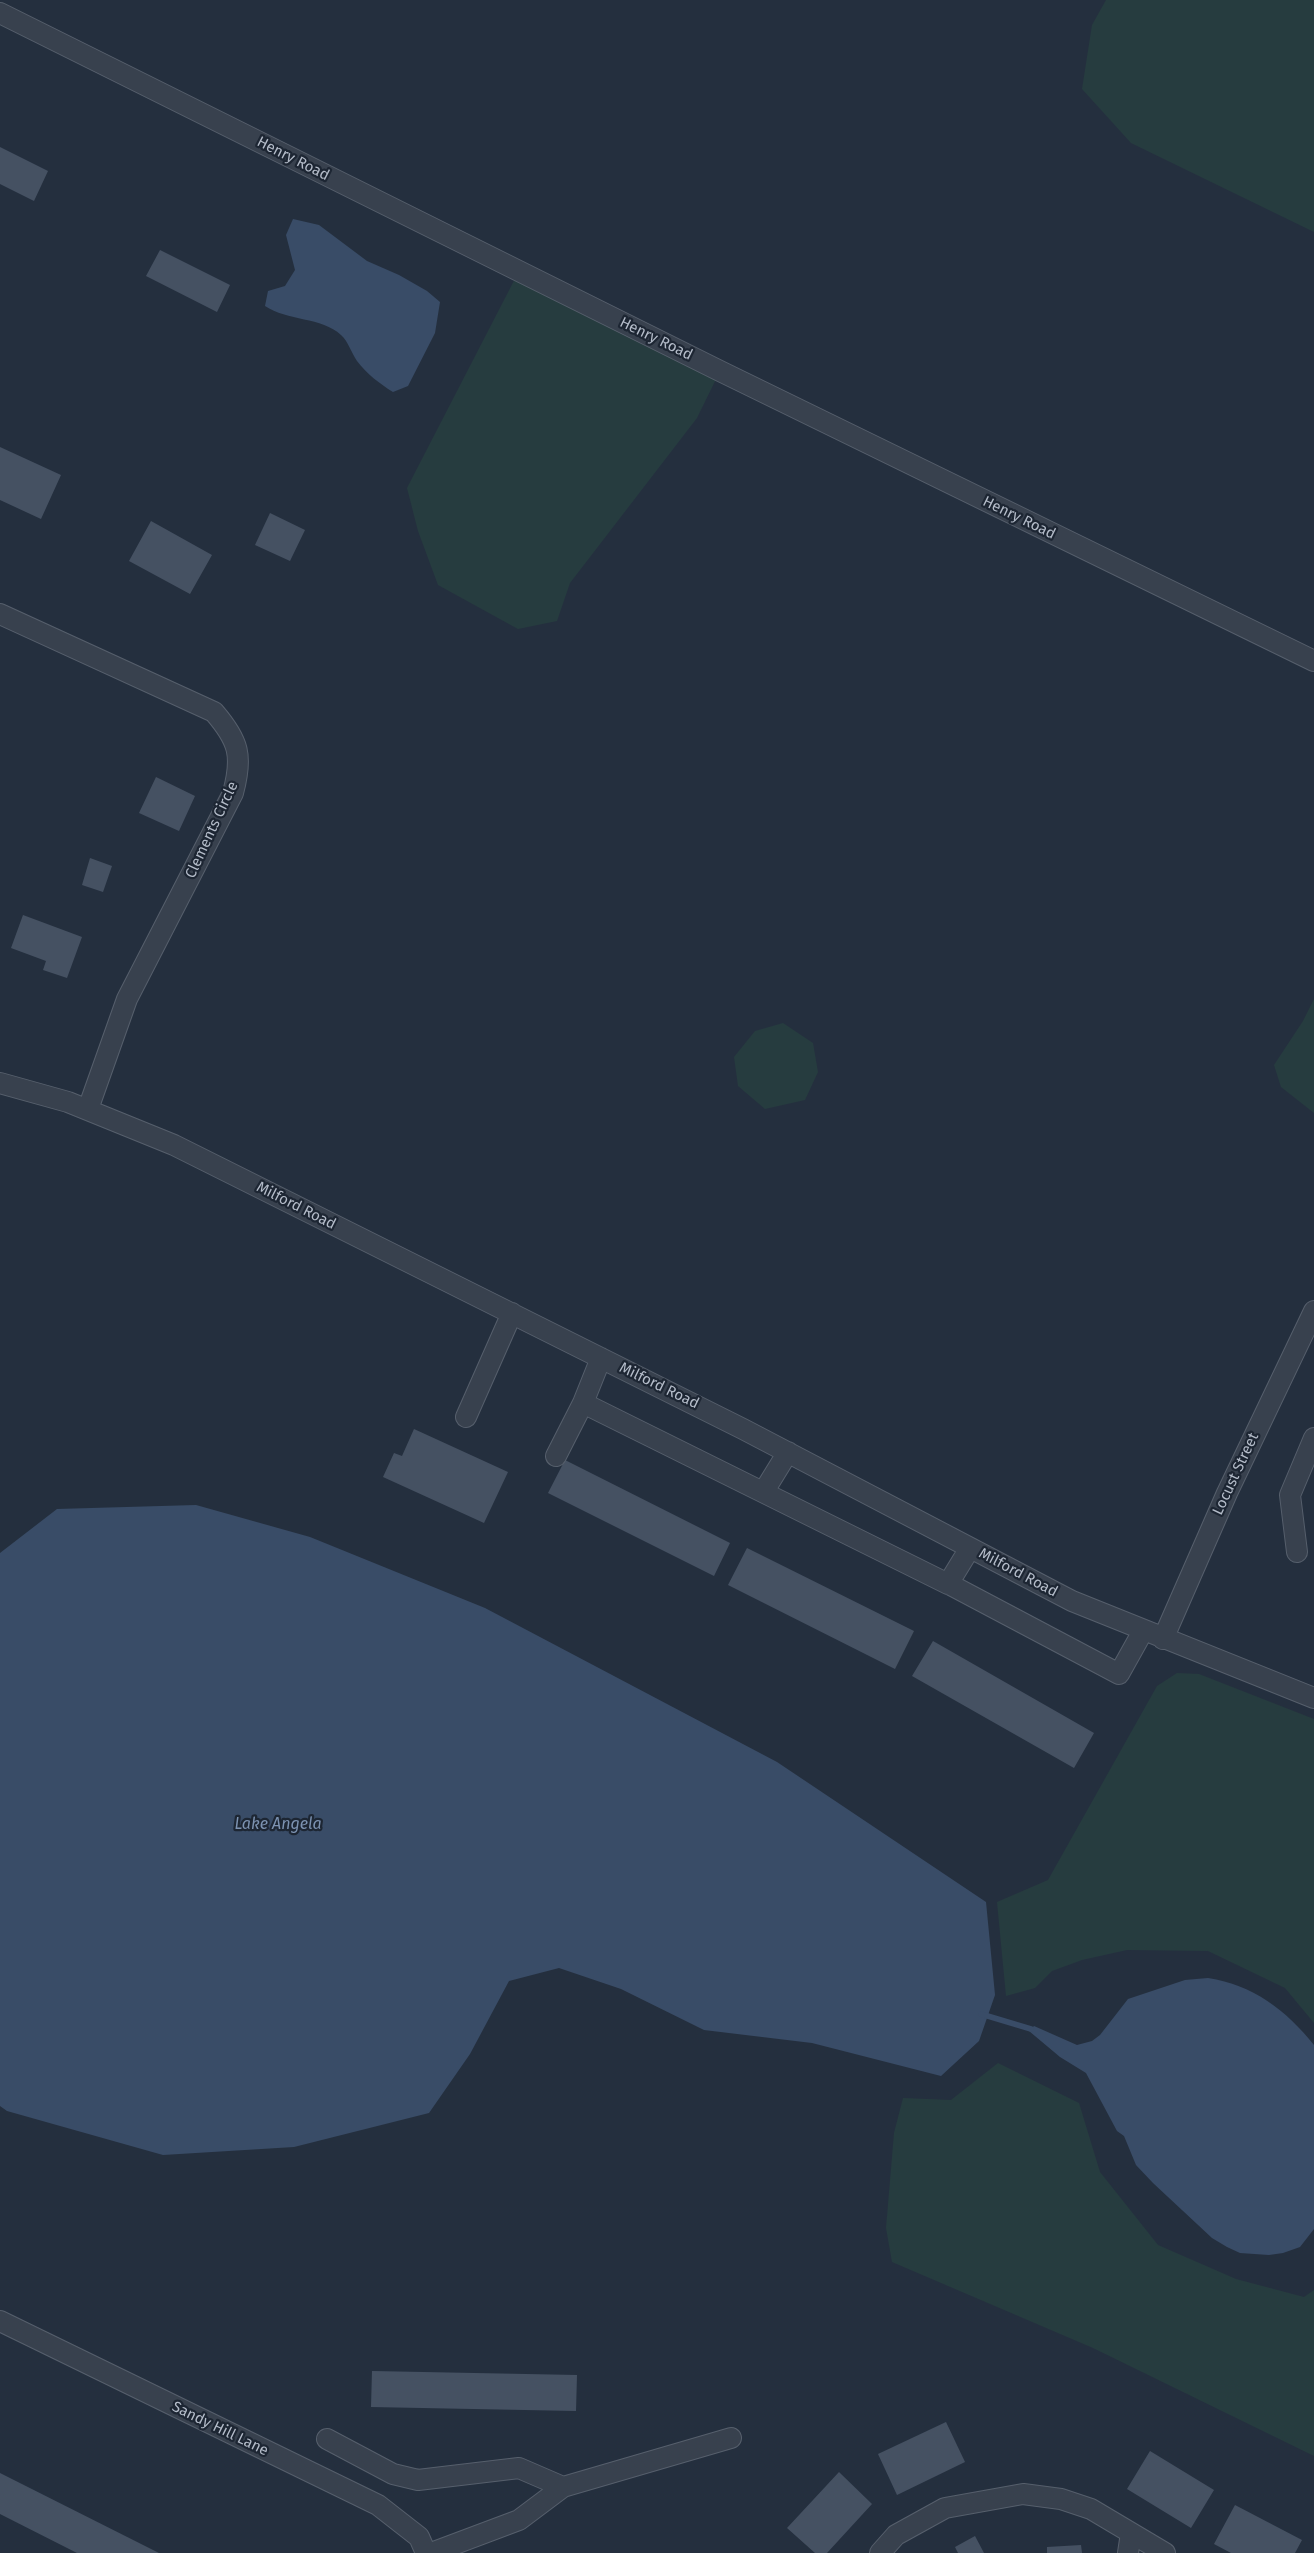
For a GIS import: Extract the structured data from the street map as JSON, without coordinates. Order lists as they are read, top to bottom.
{
  "streets": {
    "street": [
      "Henry Road",
      "Clements Circle",
      "Milford Road",
      "Locust Street",
      "Sandy Hill Lane"
    ]
  },
  "crossings": [
    ["Clements Circle", "Milford Road"],
    ["Milford Road", "Locust Street"]
  ],
  "water": ["Lake Angela"]
}
